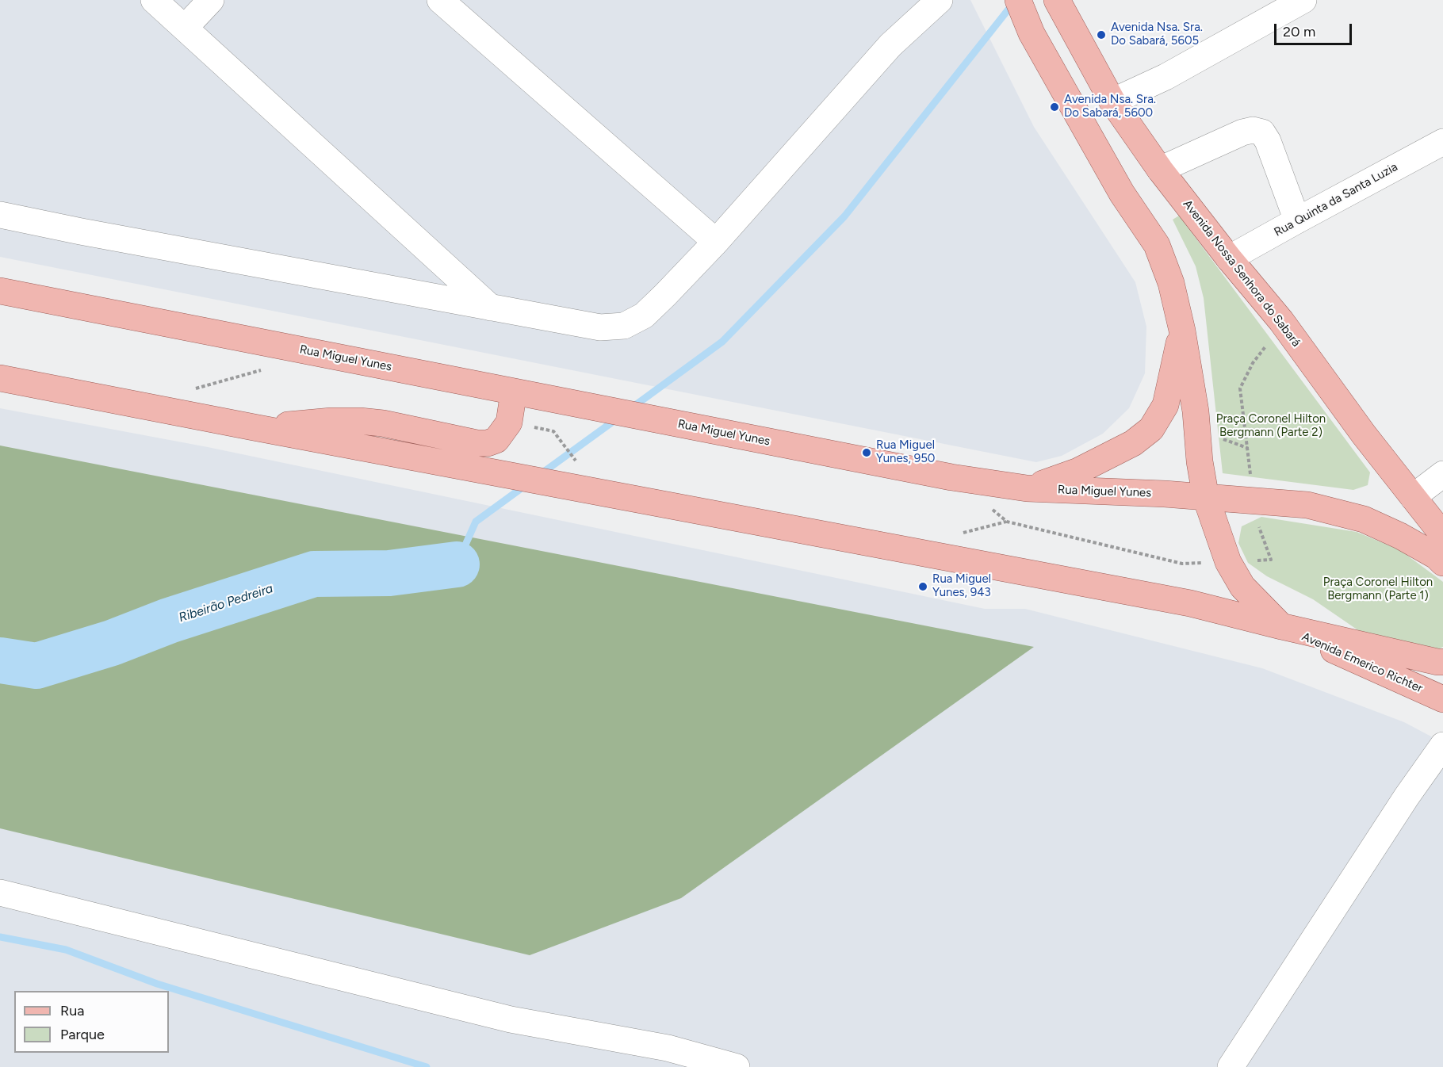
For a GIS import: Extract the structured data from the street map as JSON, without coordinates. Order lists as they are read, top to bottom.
{
  "streets": {
    "main road": ["Avenida Nossa Senhora do Sabará", "Rua Miguel Yunes", "Avenida Emerico Richter"],
    "street": ["Rua Quinta da Santa Luzia"]
  },
  "crossings": [
    ["Rua Quinta da Santa Luzia", "Avenida Nossa Senhora do Sabará"]
  ],
  "water": ["Ribeirão Pedreira"],
  "parks": ["Praça Coronel Hilton Bergmann (Parte 2)", "Praça Coronel Hilton Bergmann (Parte 1)"],
  "places": [
    "Avenida Nsa. Sra. Do Sabará, 5605",
    "Avenida Nsa. Sra. Do Sabará, 5600",
    "Rua Miguel Yunes, 950",
    "Rua Miguel Yunes, 943"
  ],
  "legend": ["Rua", "Parque"],
  "scale_bar": "20 m"
}
